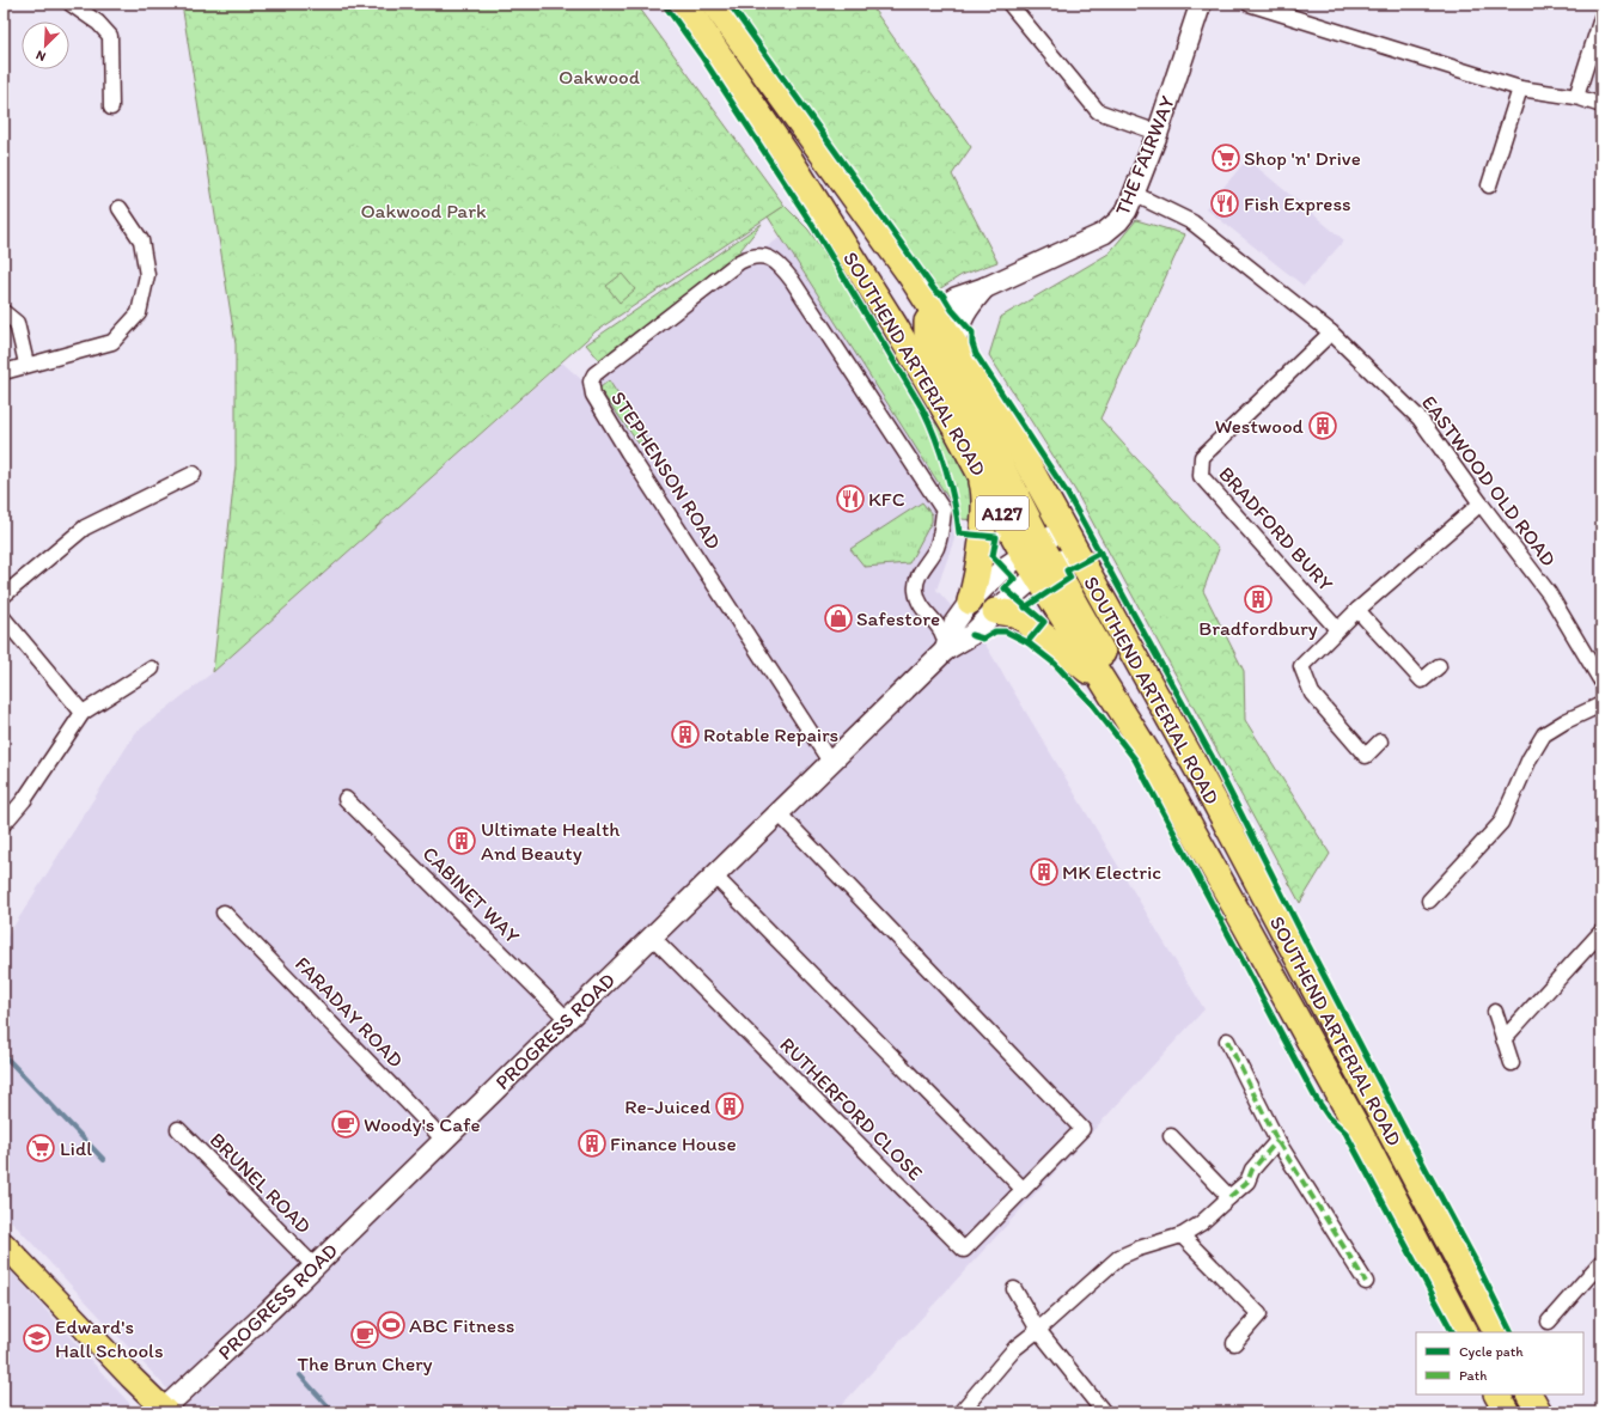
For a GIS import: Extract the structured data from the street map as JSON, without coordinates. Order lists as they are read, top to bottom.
{
  "streets": {
    "highway": ["SOUTHEND ARTERIAL ROAD", "A127"],
    "street": [
      "THE FAIRWAY",
      "STEPHENSON ROAD",
      "EASTWOOD OLD ROAD",
      "BRADFORD BURY",
      "CABINET WAY",
      "FARADAY ROAD",
      "PROGRESS ROAD",
      "RUTHERFORD CLOSE",
      "BRUNEL ROAD"
    ]
  },
  "crossings": [
    ["THE FAIRWAY", "SOUTHEND ARTERIAL ROAD"],
    ["THE FAIRWAY", "EASTWOOD OLD ROAD"],
    ["SOUTHEND ARTERIAL ROAD", "PROGRESS ROAD"],
    ["STEPHENSON ROAD", "PROGRESS ROAD"],
    ["EASTWOOD OLD ROAD", "BRADFORD BURY"],
    ["CABINET WAY", "PROGRESS ROAD"],
    ["FARADAY ROAD", "PROGRESS ROAD"],
    ["PROGRESS ROAD", "RUTHERFORD CLOSE"],
    ["PROGRESS ROAD", "BRUNEL ROAD"]
  ],
  "parks": ["Oakwood", "Oakwood Park"],
  "places": {
    "supermarket": ["Shop 'n' Drive", "Lidl"],
    "restaurant": ["Fish Express", "KFC"],
    "building": [
      "Westwood",
      "Bradfordbury",
      "Rotable Repairs",
      "Ultimate Health And Beauty",
      "MK Electric",
      "Re-Juiced",
      "Finance House"
    ],
    "shop": ["Safestore"],
    "cafe": ["Woody's Cafe", "The Brun Chery"],
    "sports": ["ABC Fitness"],
    "school or university": ["Edward's Hall Schools"]
  },
  "legend": ["Cycle path", "Path"],
  "north": "bottom left"
}
